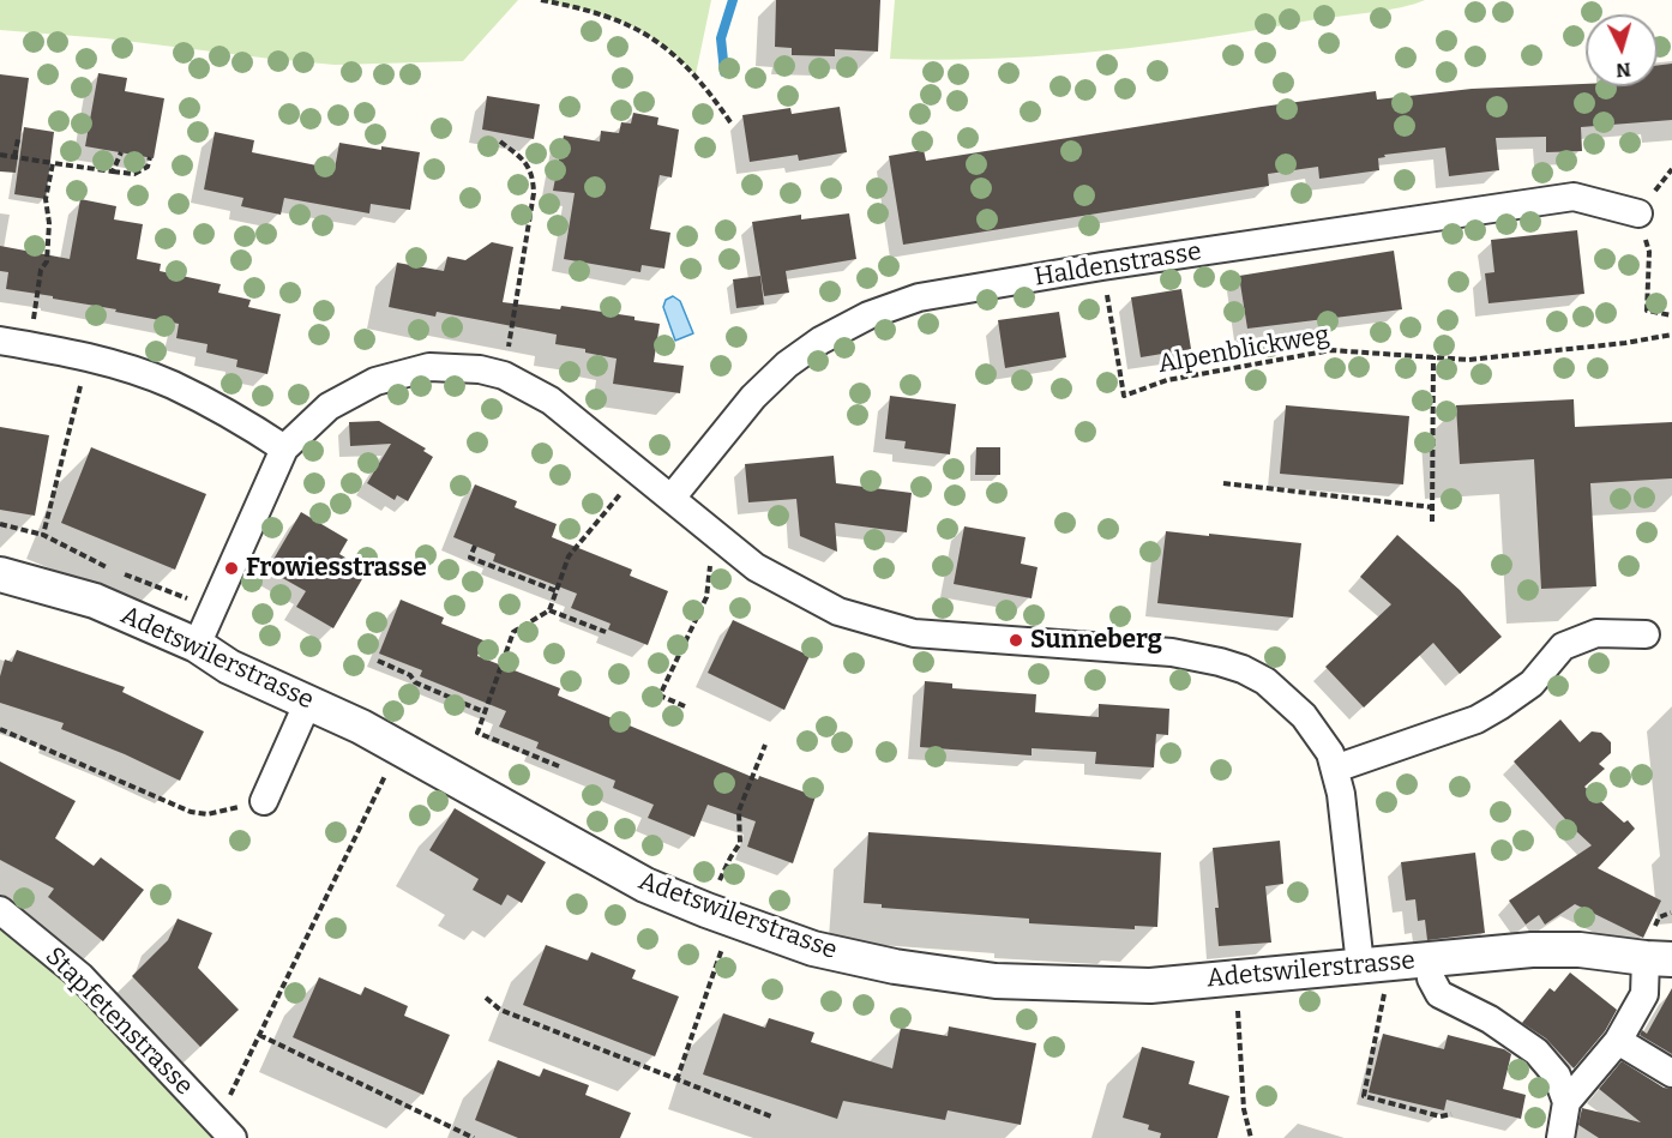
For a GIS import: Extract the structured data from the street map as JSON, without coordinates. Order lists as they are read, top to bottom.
{
  "streets": {
    "street": ["Haldenstrasse", "Adetswilerstrasse", "Stapfetenstrasse"],
    "path": ["Alpenblickweg"]
  },
  "crossings": [
    ["Haldenstrasse", "Alpenblickweg"]
  ],
  "places": ["Frowiesstrasse", "Sunneberg"],
  "north": "bottom"
}
